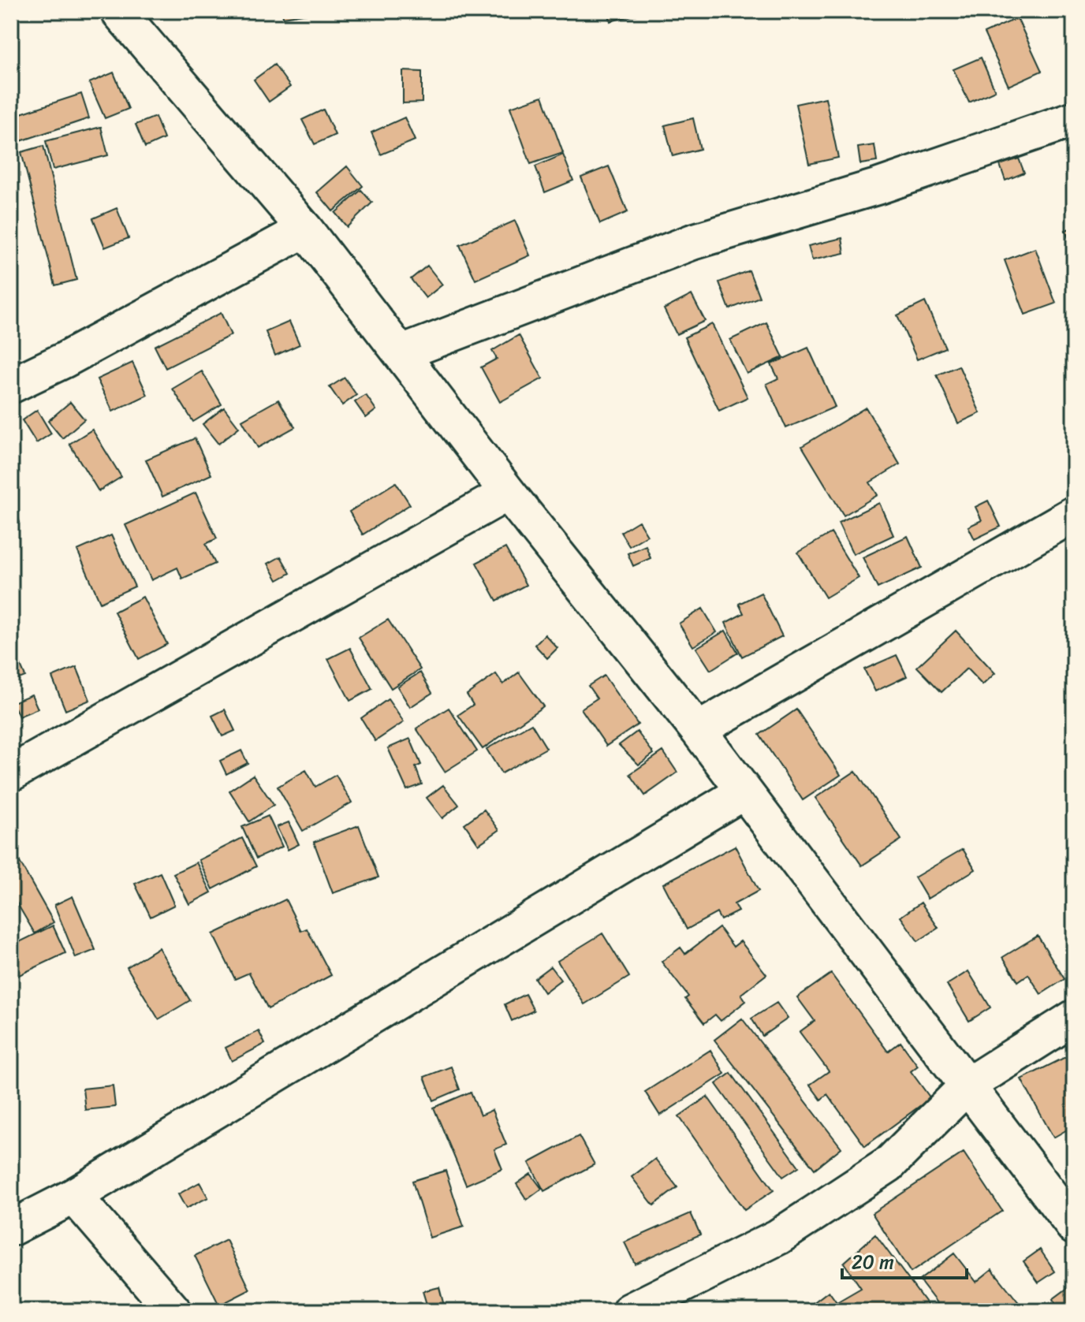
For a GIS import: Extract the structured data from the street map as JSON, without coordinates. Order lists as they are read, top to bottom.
{
  "scale_bar": "20 m"
}
